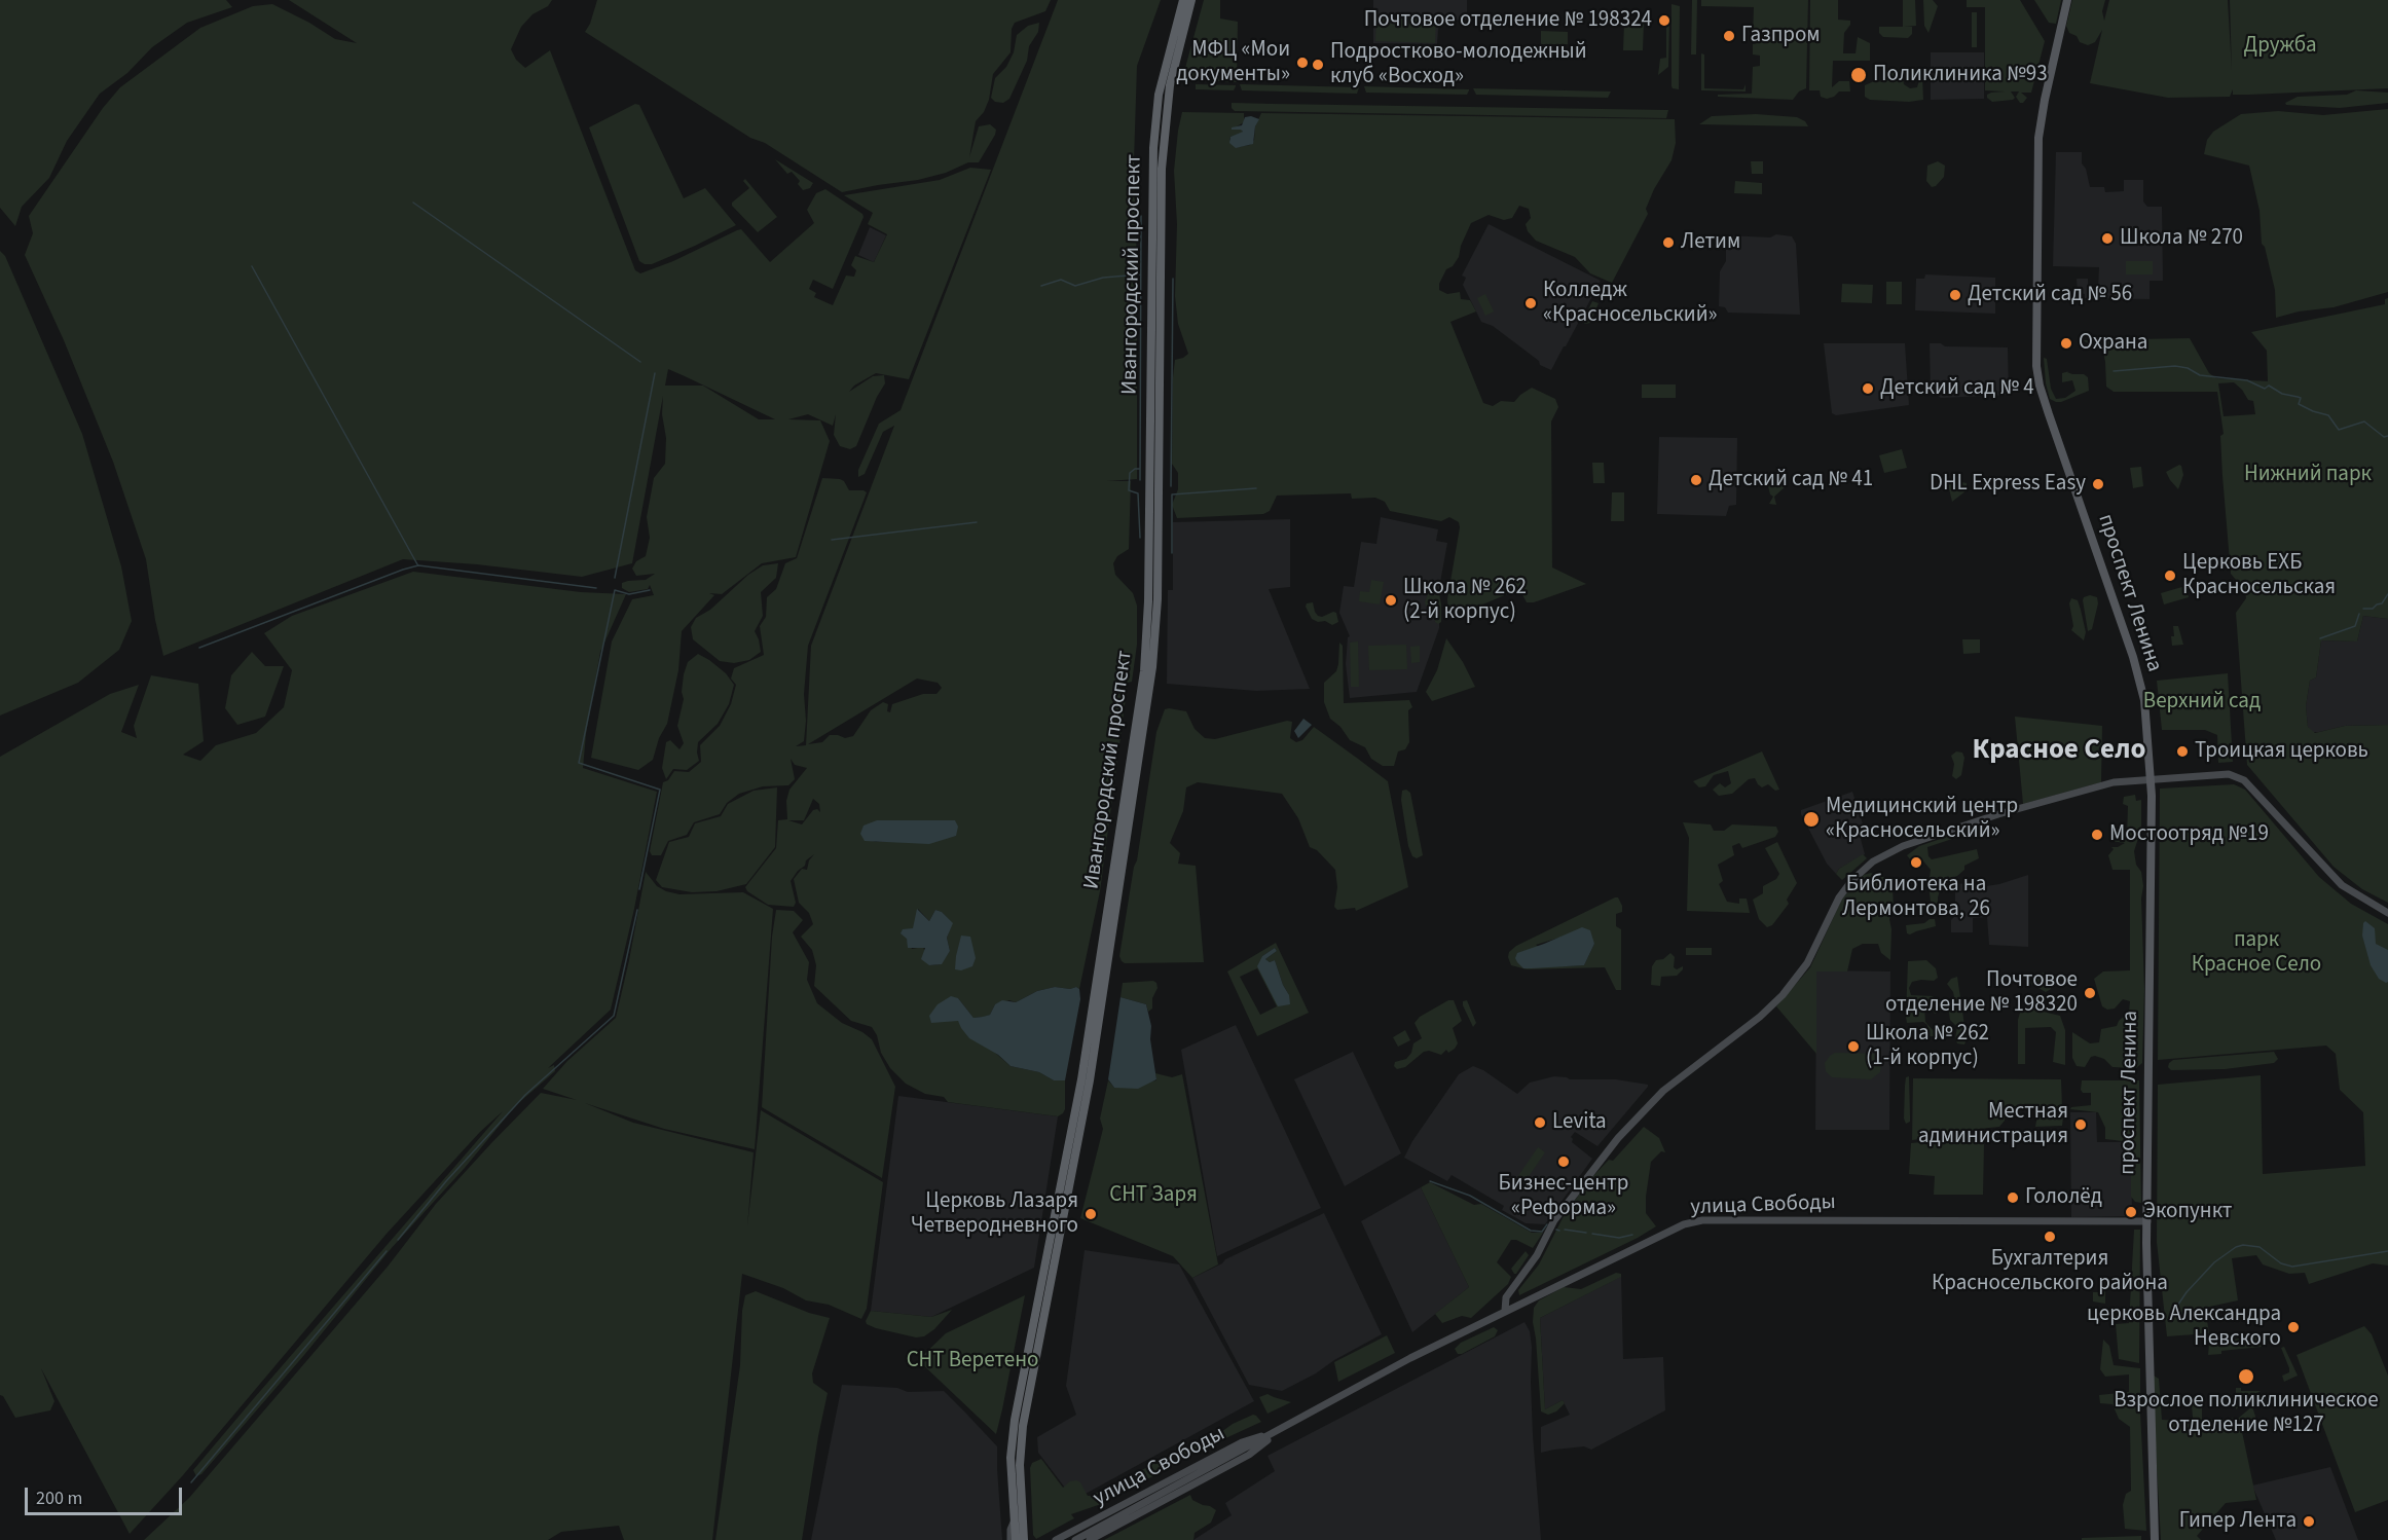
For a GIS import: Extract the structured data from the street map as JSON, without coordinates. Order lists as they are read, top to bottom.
{
  "streets": {
    "highway": ["Ивангородский проспект"],
    "main road": ["проспект Ленина", "улица Свободы"]
  },
  "crossings": [
    ["проспект Ленина", "улица Свободы"]
  ],
  "districts": ["Красное Село"],
  "parks": [
    "Дружба",
    "Нижний парк",
    "Верхний сад",
    "парк Красное Село",
    "СНТ Заря",
    "СНТ Веретено"
  ],
  "places": [
    "Почтовое отделение № 198324",
    "Газпром",
    "МФЦ «Мои документы»",
    "Подростково-молодежный клуб «Восход»",
    "Поликлиника №93",
    "Школа № 270",
    "Летим",
    "Детский сад № 56",
    "Колледж «Красносельский»",
    "Охрана",
    "Детский сад № 4",
    "Детский сад № 41",
    "DHL Express Easy",
    "Церковь ЕХБ Красносельская",
    "Школа № 262 (2-й корпус)",
    "Троицкая церковь",
    "Медицинский центр «Красносельский»",
    "Мостоотряд №19",
    "Библиотека на Лермонтова, 26",
    "Почтовое отделение № 198320",
    "Школа № 262 (1-й корпус)",
    "Levita",
    "Местная администрация",
    "Бизнес-центр «Реформа»",
    "Гололёд",
    "Экопункт",
    "Церковь Лазаря Четверодневного",
    "Бухгалтерия Красносельского района",
    "церковь Александра Невского",
    "Взрослое поликлиническое отделение №127",
    "Гипер Лента"
  ],
  "scale_bar": "200 m"
}
